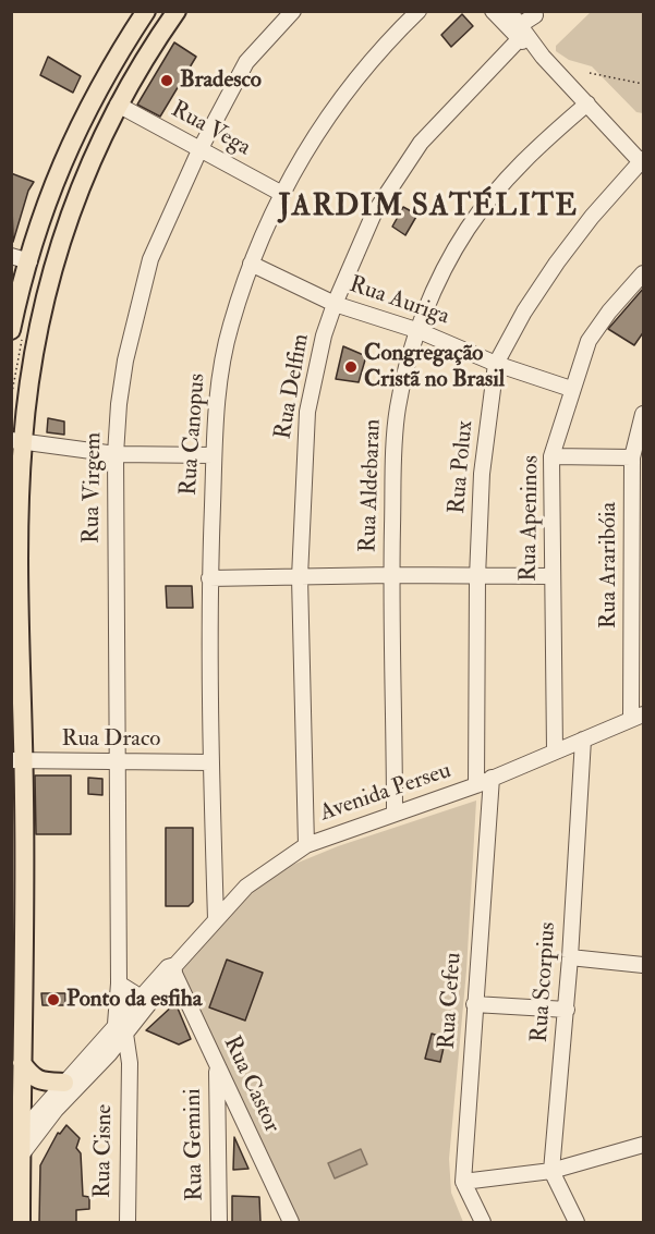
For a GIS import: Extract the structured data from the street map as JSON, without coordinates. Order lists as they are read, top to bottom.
{
  "streets": {
    "street": [
      "Rua Vega",
      "Rua Auriga",
      "Rua Delfim",
      "Rua Canopus",
      "Rua Polux",
      "Rua Aldebaran",
      "Rua Virgem",
      "Rua Apeninos",
      "Rua Araribóia",
      "Rua Draco",
      "Avenida Perseu",
      "Rua Scorpius",
      "Rua Cefeu",
      "Rua Castor",
      "Rua Gemini",
      "Rua Cisne"
    ]
  },
  "crossings": [
    ["Rua Vega", "Rua Canopus"],
    ["Rua Vega", "Rua Virgem"],
    ["Rua Auriga", "Rua Delfim"],
    ["Rua Auriga", "Rua Canopus"],
    ["Rua Auriga", "Rua Polux"],
    ["Rua Auriga", "Rua Aldebaran"],
    ["Rua Auriga", "Rua Apeninos"],
    ["Rua Delfim", "Avenida Perseu"],
    ["Rua Canopus", "Rua Draco"],
    ["Rua Canopus", "Avenida Perseu"],
    ["Rua Polux", "Avenida Perseu"],
    ["Rua Aldebaran", "Avenida Perseu"],
    ["Rua Virgem", "Rua Draco"],
    ["Rua Virgem", "Rua Cisne"],
    ["Rua Apeninos", "Avenida Perseu"],
    ["Rua Araribóia", "Avenida Perseu"],
    ["Avenida Perseu", "Rua Scorpius"],
    ["Avenida Perseu", "Rua Cefeu"],
    ["Avenida Perseu", "Rua Castor"],
    ["Avenida Perseu", "Rua Cisne"],
    ["Rua Castor", "Rua Gemini"]
  ],
  "districts": ["JARDIM SATÉLITE"],
  "places": ["Bradesco", "Congregação Cristã no Brasil", "Ponto da esfiha"]
}
